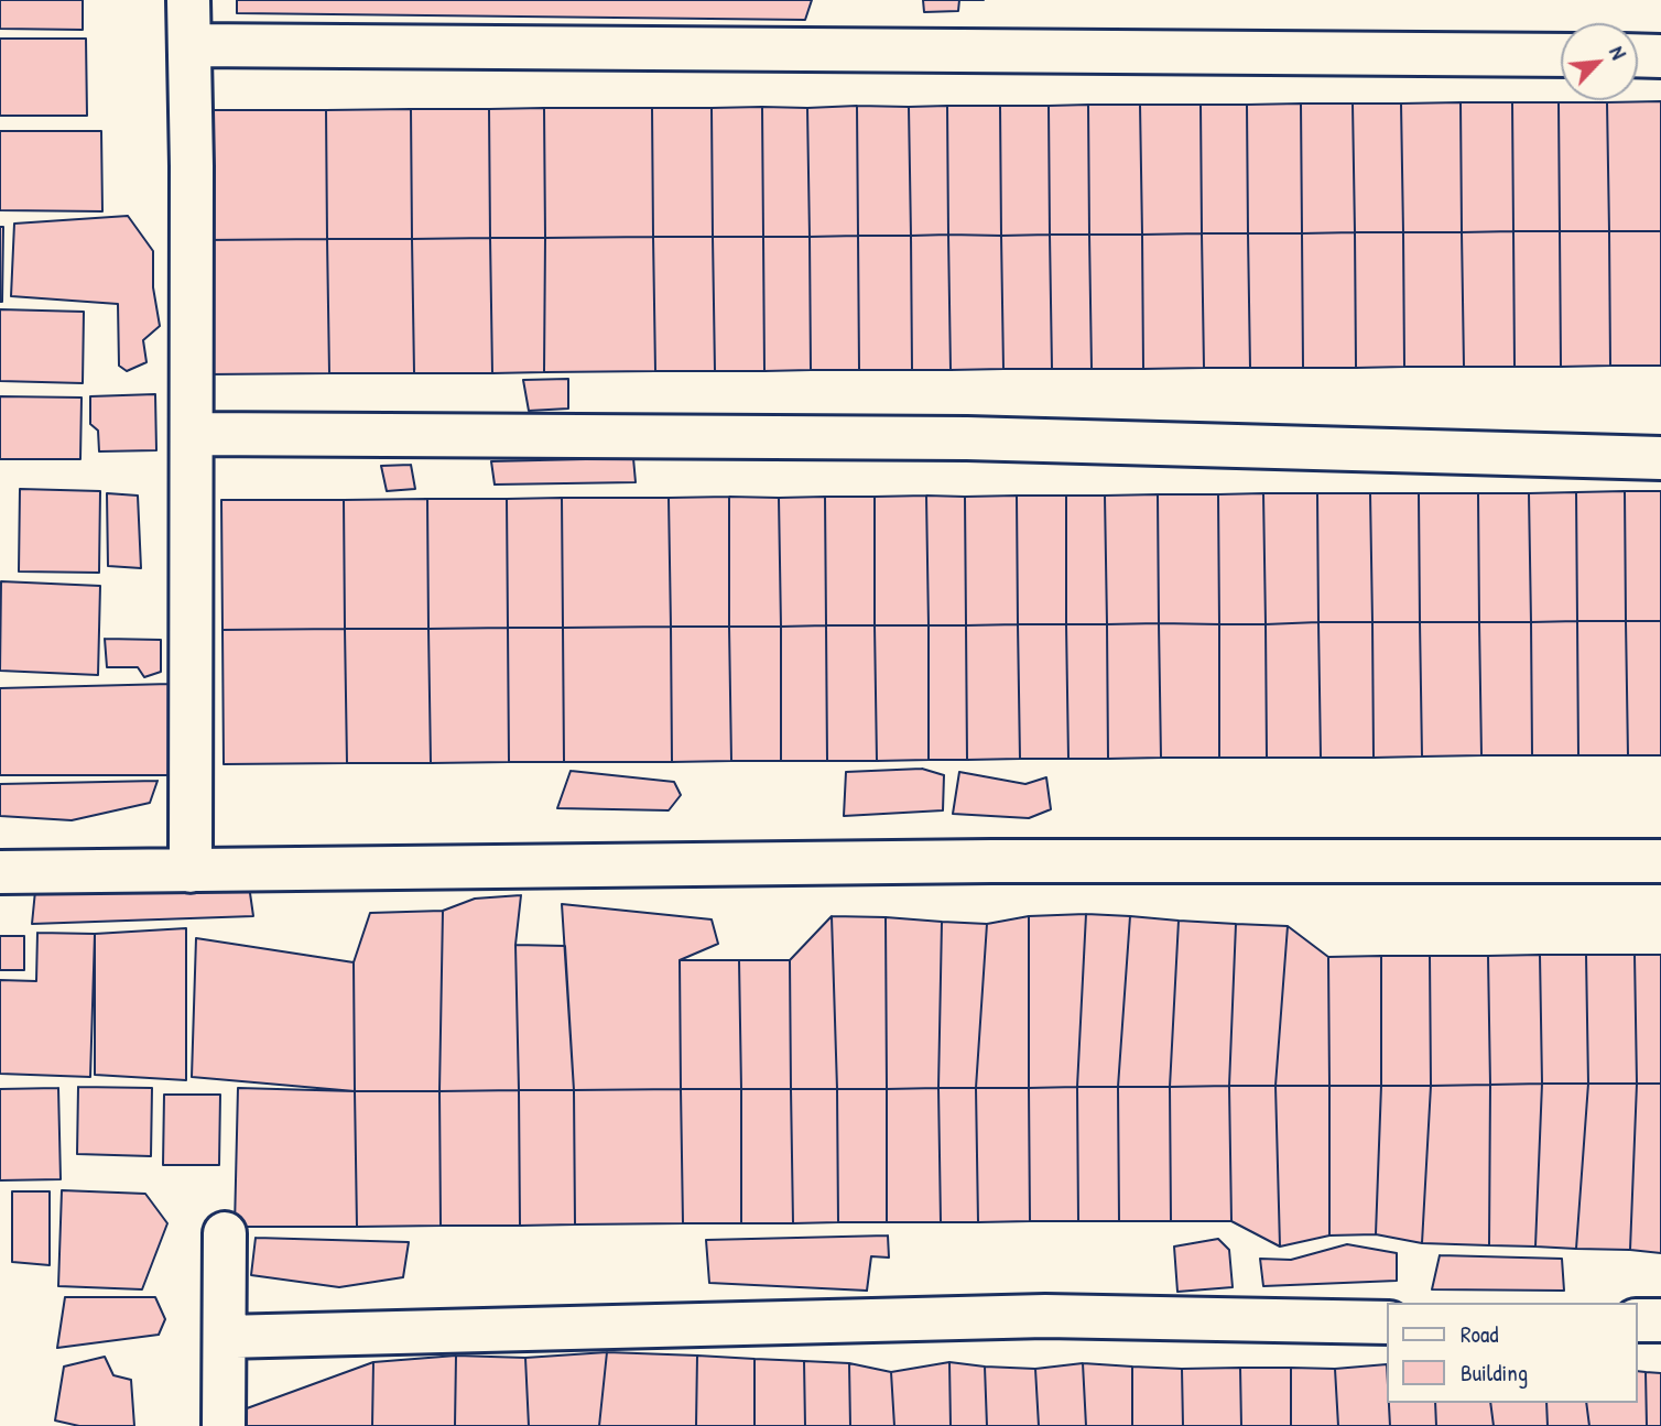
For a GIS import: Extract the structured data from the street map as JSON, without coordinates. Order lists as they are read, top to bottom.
{
  "legend": ["Road", "Building"],
  "north": "top right"
}
